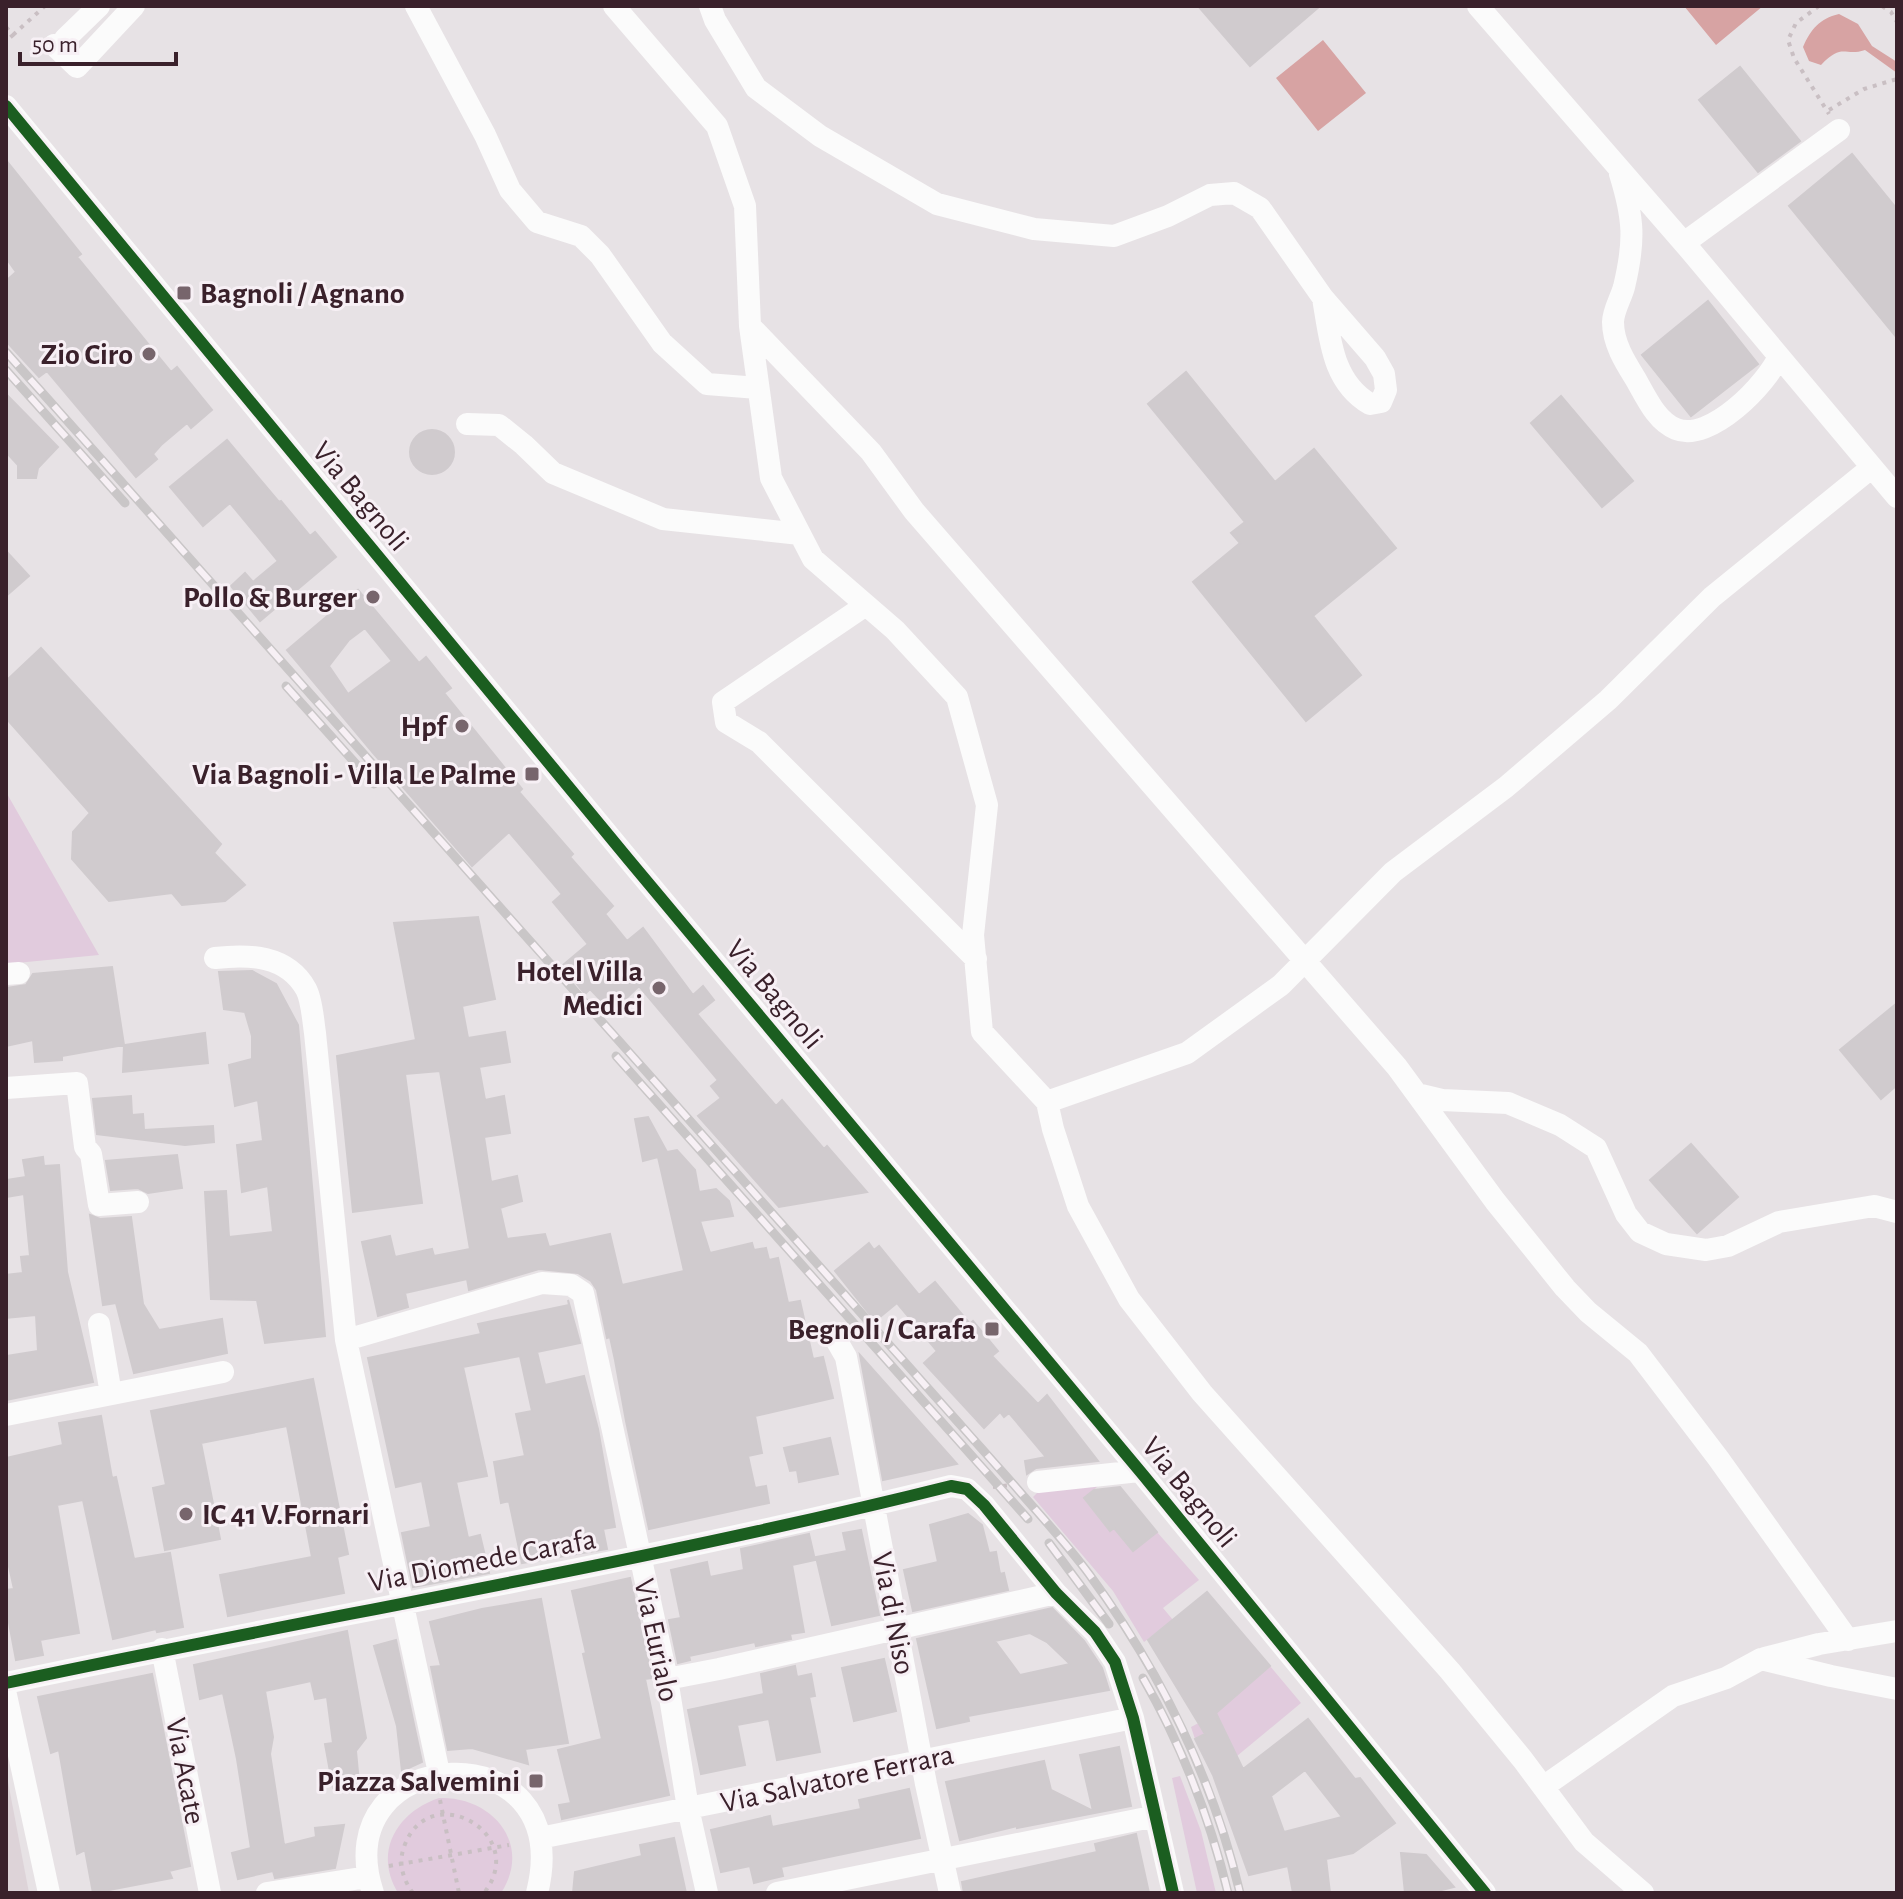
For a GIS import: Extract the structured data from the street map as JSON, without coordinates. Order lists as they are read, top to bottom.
{
  "streets": {
    "street": [
      "Via Bagnoli",
      "Via Diomede Carafa",
      "Via di Niso",
      "Via Eurialo",
      "Via Acate",
      "Via Salvatore Ferrara"
    ]
  },
  "crossings": [
    ["Via Diomede Carafa", "Via di Niso"],
    ["Via Diomede Carafa", "Via Eurialo"],
    ["Via Diomede Carafa", "Via Acate"],
    ["Via di Niso", "Via Salvatore Ferrara"],
    ["Via Eurialo", "Via Salvatore Ferrara"]
  ],
  "places": {
    "transit": [
      "Bagnoli / Agnano",
      "Via Bagnoli - Villa Le Palme",
      "Begnoli / Carafa",
      "Piazza Salvemini"
    ],
    "other": [
      "Zio Ciro",
      "Pollo & Burger",
      "Hpf",
      "Hotel Villa Medici",
      "IC 41 V.Fornari"
    ]
  },
  "scale_bar": "50 m"
}
